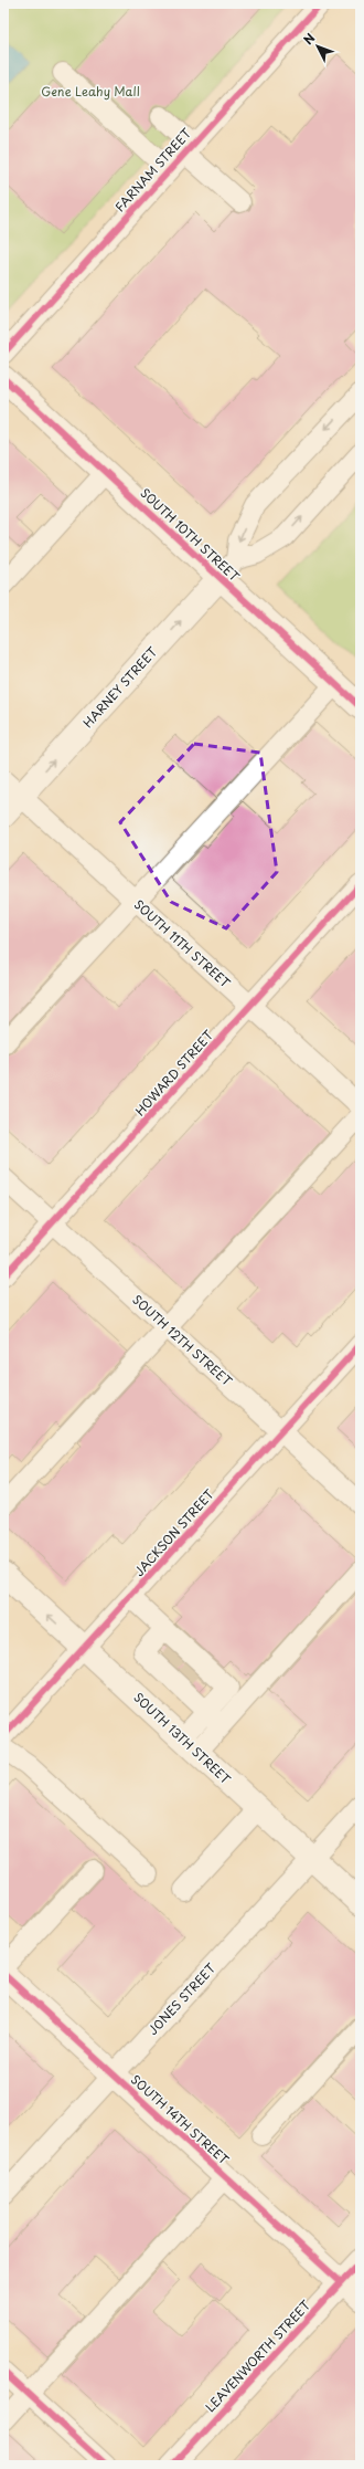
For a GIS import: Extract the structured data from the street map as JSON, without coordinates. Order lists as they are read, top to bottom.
{
  "streets": {
    "main road": [
      "SOUTH 10TH STREET",
      "HARNEY STREET",
      "SOUTH 13TH STREET",
      "SOUTH 14TH STREET",
      "LEAVENWORTH STREET"
    ],
    "street": [
      "FARNAM STREET",
      "SOUTH 11TH STREET",
      "HOWARD STREET",
      "SOUTH 12TH STREET",
      "JACKSON STREET",
      "JONES STREET"
    ]
  },
  "crossings": [
    ["SOUTH 10TH STREET", "HARNEY STREET"],
    ["HARNEY STREET", "SOUTH 11TH STREET"],
    ["SOUTH 11TH STREET", "HOWARD STREET"],
    ["HOWARD STREET", "SOUTH 12TH STREET"],
    ["SOUTH 12TH STREET", "JACKSON STREET"],
    ["JACKSON STREET", "SOUTH 13TH STREET"],
    ["SOUTH 13TH STREET", "JONES STREET"],
    ["JONES STREET", "SOUTH 14TH STREET"],
    ["SOUTH 14TH STREET", "LEAVENWORTH STREET"]
  ],
  "parks": ["Gene Leahy Mall"],
  "north": "top left"
}
